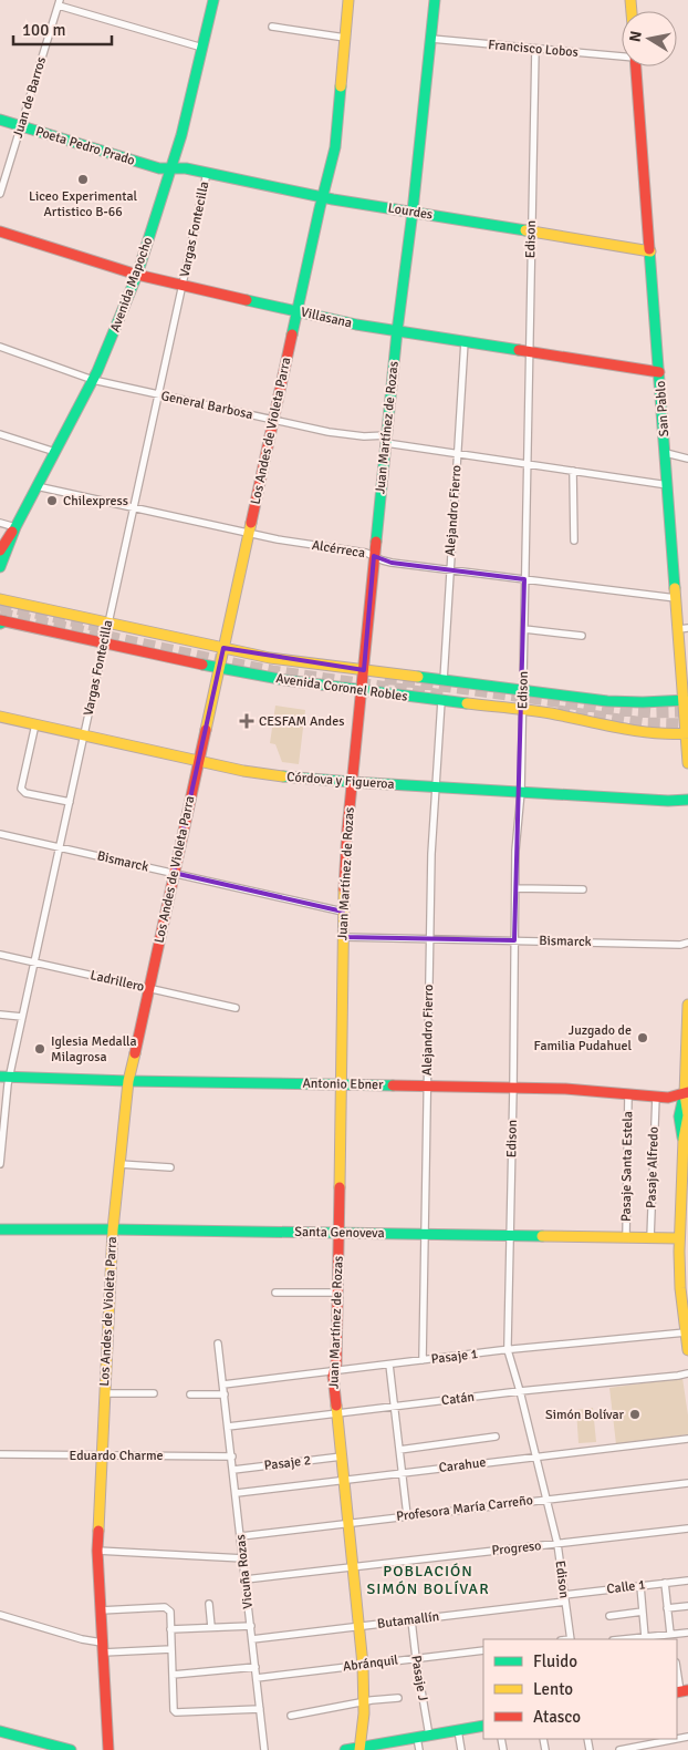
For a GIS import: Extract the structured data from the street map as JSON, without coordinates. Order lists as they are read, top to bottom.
{
  "streets": {
    "street": [
      "Francisco Lobos",
      "Juan de Barros",
      "Poeta Pedro Prado",
      "Lourdes",
      "Vargas Fontecilla",
      "Edison",
      "Avenida Mapocho",
      "Villasana",
      "General Barbosa",
      "San Pablo",
      "Juan Martínez de Rozas",
      "Los Andes de Violeta Parra",
      "Alejandro Fierro",
      "Alcérreca",
      "Avenida Coronel Robles",
      "Córdova y Figueroa",
      "Bismarck",
      "Ladrillero",
      "Antonio Ebner",
      "Pasaje Santa Estela",
      "Pasaje Alfredo",
      "Santa Genoveva",
      "Pasaje 1",
      "Catán",
      "Eduardo Charme",
      "Pasaje 2",
      "Carahue",
      "Profesora María Carreño",
      "Progreso",
      "Vicuña Rozas",
      "Calle 1",
      "Butamallín",
      "Abránquil",
      "Pasaje J"
    ]
  },
  "crossings": [
    ["Francisco Lobos", "Edison"],
    ["Francisco Lobos", "Juan Martínez de Rozas"],
    ["Juan de Barros", "Poeta Pedro Prado"],
    ["Poeta Pedro Prado", "Lourdes"],
    ["Poeta Pedro Prado", "Avenida Mapocho"],
    ["Lourdes", "Vargas Fontecilla"],
    ["Lourdes", "Edison"],
    ["Lourdes", "Avenida Mapocho"],
    ["Lourdes", "San Pablo"],
    ["Lourdes", "Juan Martínez de Rozas"],
    ["Lourdes", "Los Andes de Violeta Parra"],
    ["Vargas Fontecilla", "Villasana"],
    ["Vargas Fontecilla", "General Barbosa"],
    ["Vargas Fontecilla", "Alcérreca"],
    ["Vargas Fontecilla", "Avenida Coronel Robles"],
    ["Vargas Fontecilla", "Córdova y Figueroa"],
    ["Vargas Fontecilla", "Bismarck"],
    ["Vargas Fontecilla", "Ladrillero"],
    ["Vargas Fontecilla", "Antonio Ebner"],
    ["Edison", "Villasana"],
    ["Edison", "General Barbosa"],
    ["Edison", "Alcérreca"],
    ["Edison", "Avenida Coronel Robles"],
    ["Edison", "Córdova y Figueroa"],
    ["Edison", "Bismarck"],
    ["Edison", "Antonio Ebner"],
    ["Edison", "Santa Genoveva"],
    ["Edison", "Pasaje 1"],
    ["Edison", "Catán"],
    ["Edison", "Carahue"],
    ["Edison", "Profesora María Carreño"],
    ["Edison", "Progreso"],
    ["Edison", "Calle 1"],
    ["Edison", "Butamallín"],
    ["Avenida Mapocho", "Villasana"],
    ["Avenida Mapocho", "General Barbosa"],
    ["Avenida Mapocho", "Alcérreca"],
    ["Villasana", "San Pablo"],
    ["Villasana", "Juan Martínez de Rozas"],
    ["Villasana", "Los Andes de Violeta Parra"],
    ["Villasana", "Alejandro Fierro"],
    ["General Barbosa", "San Pablo"],
    ["General Barbosa", "Juan Martínez de Rozas"],
    ["General Barbosa", "Los Andes de Violeta Parra"],
    ["General Barbosa", "Alejandro Fierro"],
    ["San Pablo", "Alcérreca"],
    ["San Pablo", "Avenida Coronel Robles"],
    ["Juan Martínez de Rozas", "Alcérreca"],
    ["Juan Martínez de Rozas", "Avenida Coronel Robles"],
    ["Juan Martínez de Rozas", "Córdova y Figueroa"],
    ["Juan Martínez de Rozas", "Bismarck"],
    ["Juan Martínez de Rozas", "Antonio Ebner"],
    ["Juan Martínez de Rozas", "Santa Genoveva"],
    ["Juan Martínez de Rozas", "Pasaje 1"],
    ["Juan Martínez de Rozas", "Catán"],
    ["Juan Martínez de Rozas", "Pasaje 2"],
    ["Juan Martínez de Rozas", "Carahue"],
    ["Juan Martínez de Rozas", "Profesora María Carreño"],
    ["Juan Martínez de Rozas", "Progreso"],
    ["Juan Martínez de Rozas", "Butamallín"],
    ["Juan Martínez de Rozas", "Abránquil"],
    ["Los Andes de Violeta Parra", "Alcérreca"],
    ["Los Andes de Violeta Parra", "Avenida Coronel Robles"],
    ["Los Andes de Violeta Parra", "Córdova y Figueroa"],
    ["Los Andes de Violeta Parra", "Bismarck"],
    ["Los Andes de Violeta Parra", "Ladrillero"],
    ["Los Andes de Violeta Parra", "Antonio Ebner"],
    ["Los Andes de Violeta Parra", "Santa Genoveva"],
    ["Los Andes de Violeta Parra", "Eduardo Charme"],
    ["Alejandro Fierro", "Alcérreca"],
    ["Alejandro Fierro", "Avenida Coronel Robles"],
    ["Alejandro Fierro", "Córdova y Figueroa"],
    ["Alejandro Fierro", "Bismarck"],
    ["Alejandro Fierro", "Antonio Ebner"],
    ["Alejandro Fierro", "Santa Genoveva"],
    ["Alejandro Fierro", "Pasaje 1"],
    ["Antonio Ebner", "Pasaje Santa Estela"],
    ["Antonio Ebner", "Pasaje Alfredo"],
    ["Pasaje Santa Estela", "Santa Genoveva"],
    ["Pasaje Alfredo", "Santa Genoveva"],
    ["Pasaje 1", "Vicuña Rozas"],
    ["Catán", "Vicuña Rozas"],
    ["Eduardo Charme", "Vicuña Rozas"],
    ["Pasaje 2", "Vicuña Rozas"],
    ["Carahue", "Vicuña Rozas"],
    ["Profesora María Carreño", "Vicuña Rozas"],
    ["Progreso", "Vicuña Rozas"],
    ["Vicuña Rozas", "Butamallín"],
    ["Vicuña Rozas", "Abránquil"],
    ["Calle 1", "Butamallín"],
    ["Butamallín", "Pasaje J"],
    ["Abránquil", "Pasaje J"]
  ],
  "districts": ["POBLACIÓN SIMÓN BOLÍVAR"],
  "places": {
    "other": [
      "Liceo Experimental Artistico B-66",
      "Chilexpress",
      "Juzgado de Familia Pudahuel",
      "Iglesia Medalla Milagrosa",
      "Simón Bolívar"
    ],
    "health": ["CESFAM Andes"]
  },
  "legend": ["Fluido", "Lento", "Atasco"],
  "scale_bar": "100 m",
  "north": "left"
}
